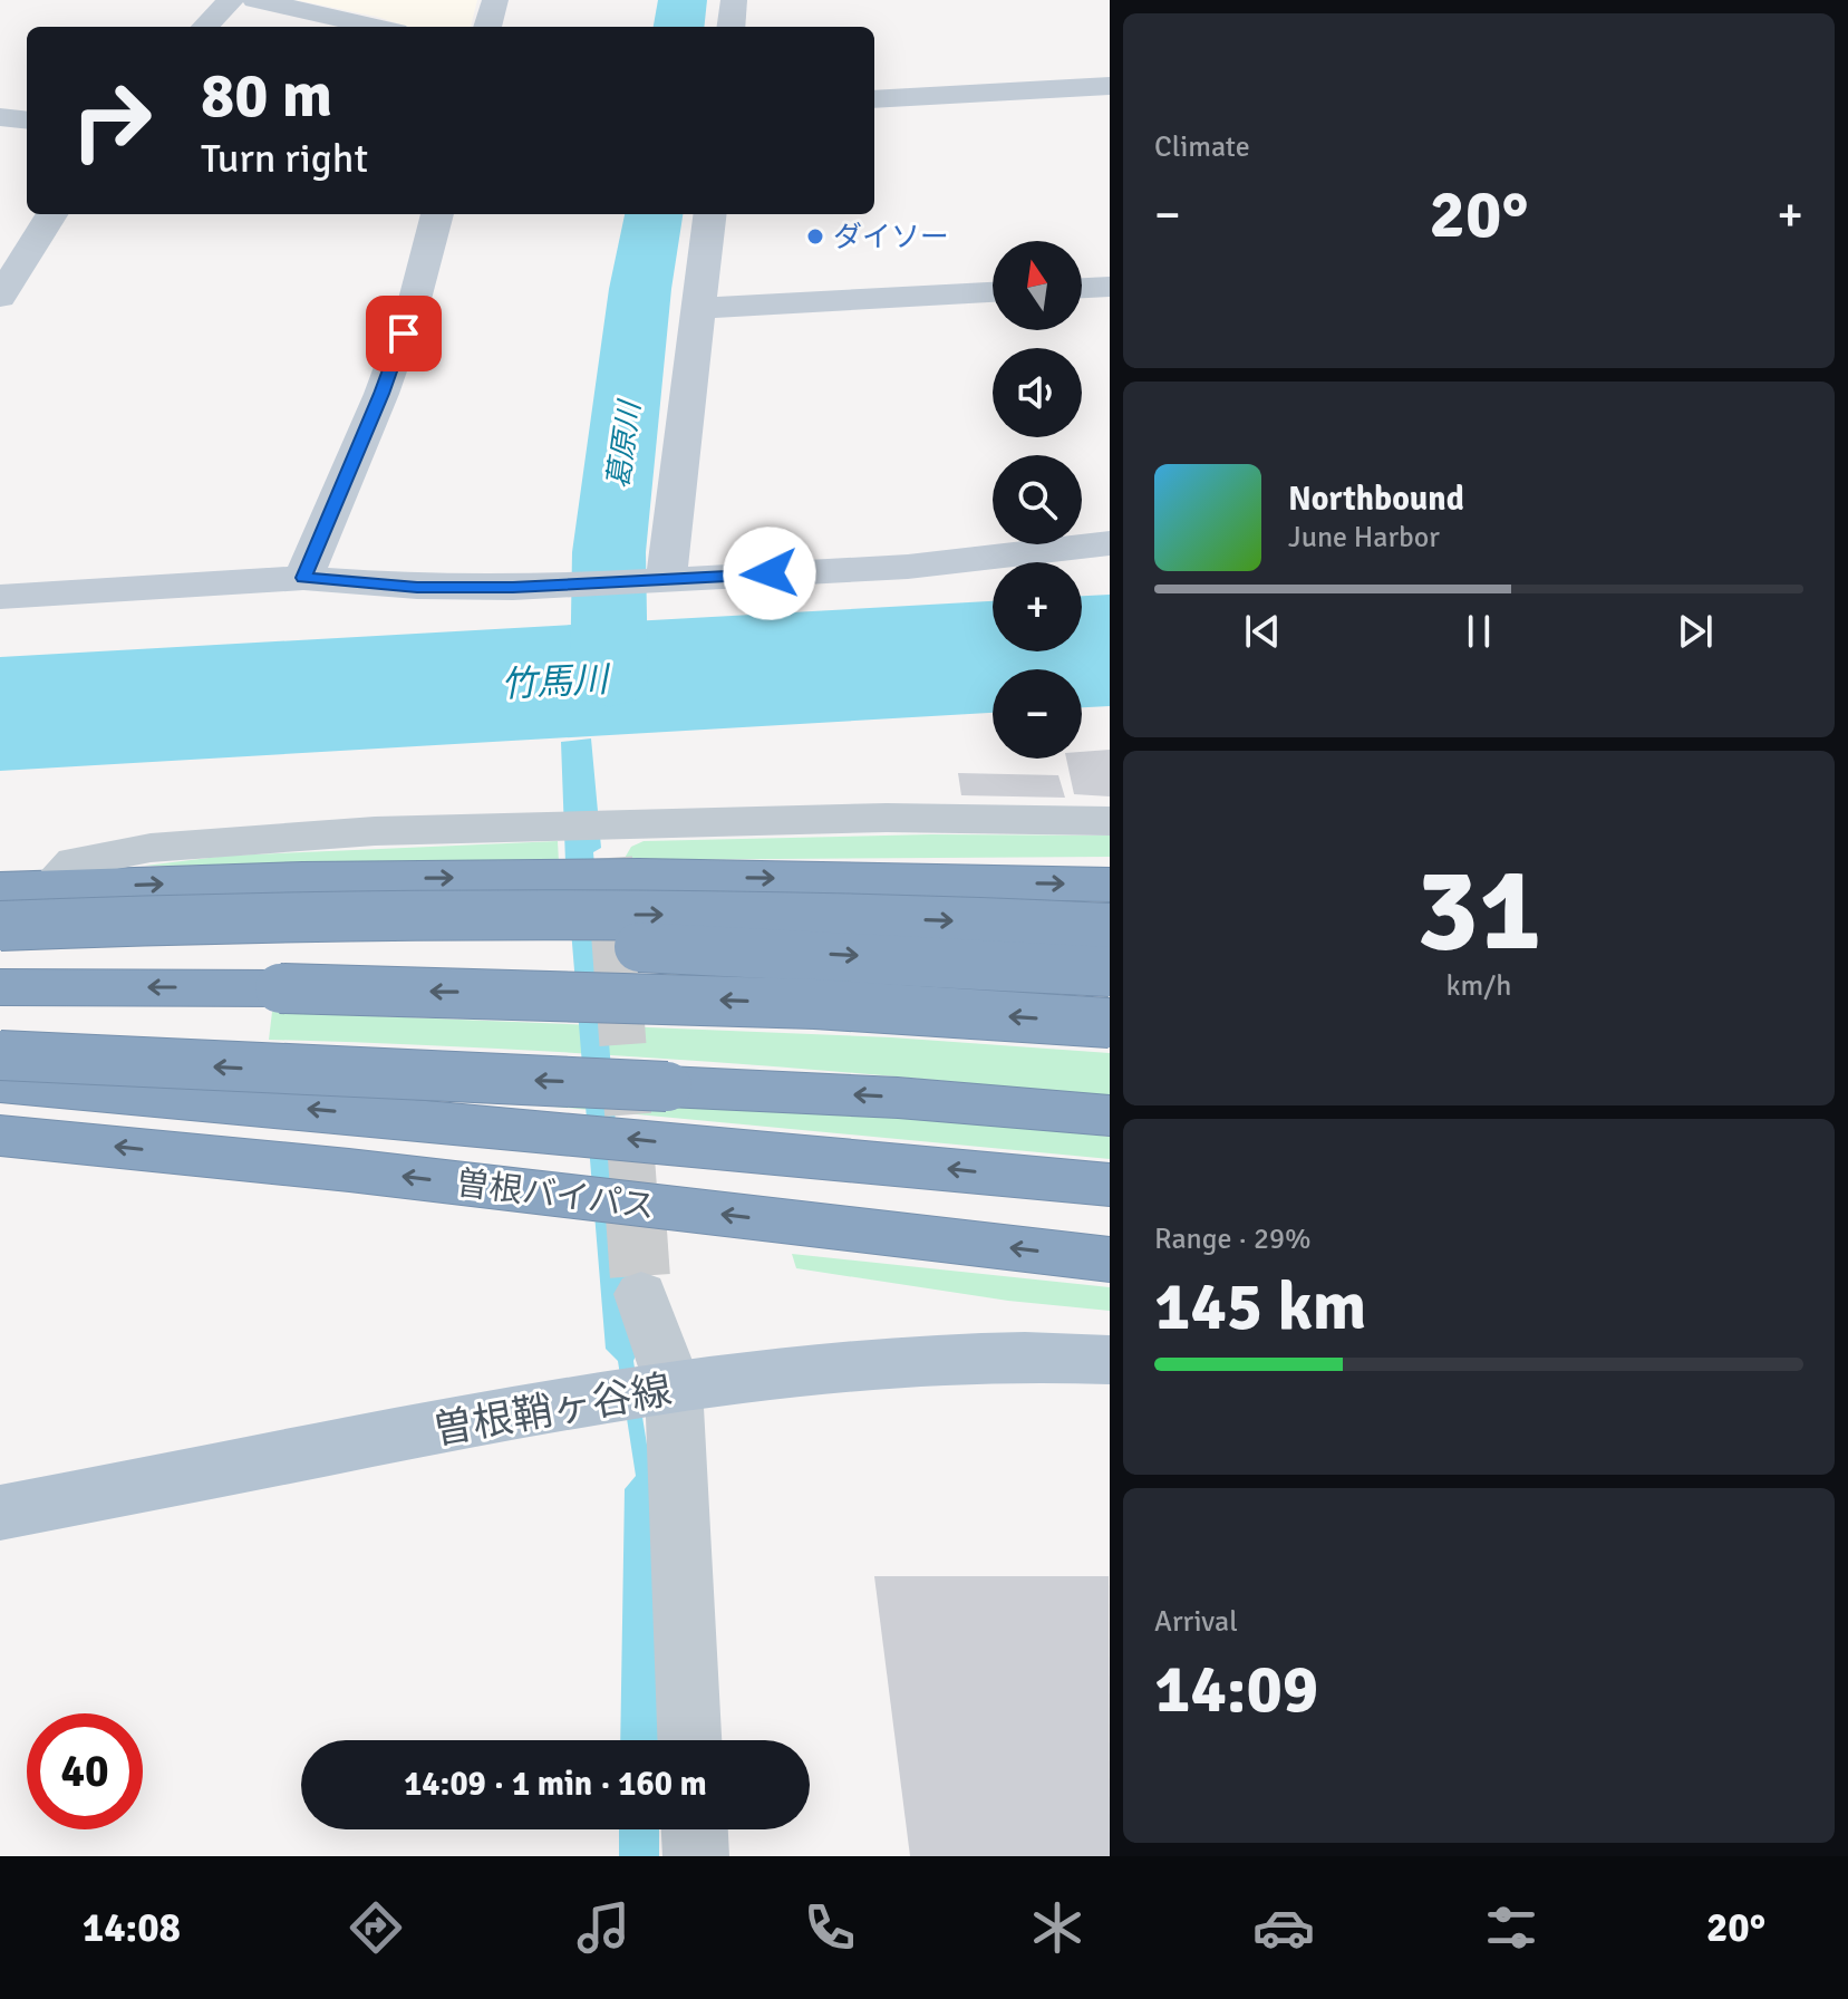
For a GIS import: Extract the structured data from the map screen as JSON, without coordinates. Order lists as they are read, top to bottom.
{
  "streets": {
    "highway": ["曽根バイパス"],
    "main road": ["曽根鞘ヶ谷線"]
  },
  "water": ["葛原川", "竹馬川"],
  "places": ["ダイソー"],
  "north": "top",
  "page": {
    "tile": [
      "Climate",
      ["31", "km/h"],
      ["Range · 29%", "145 km"],
      ["Arrival", "14:09"]
    ],
    "turn": ["80 m", "Turn right"],
    "heat": ["−", "20°", "+"],
    "map_buttons": ["+", "−"],
    "song": ["Northbound", "June Harbor"],
    "limit": "40",
    "trip": "14:09 · 1 min · 160 m",
    "tabs": ["14:08", "20°"]
  }
}
